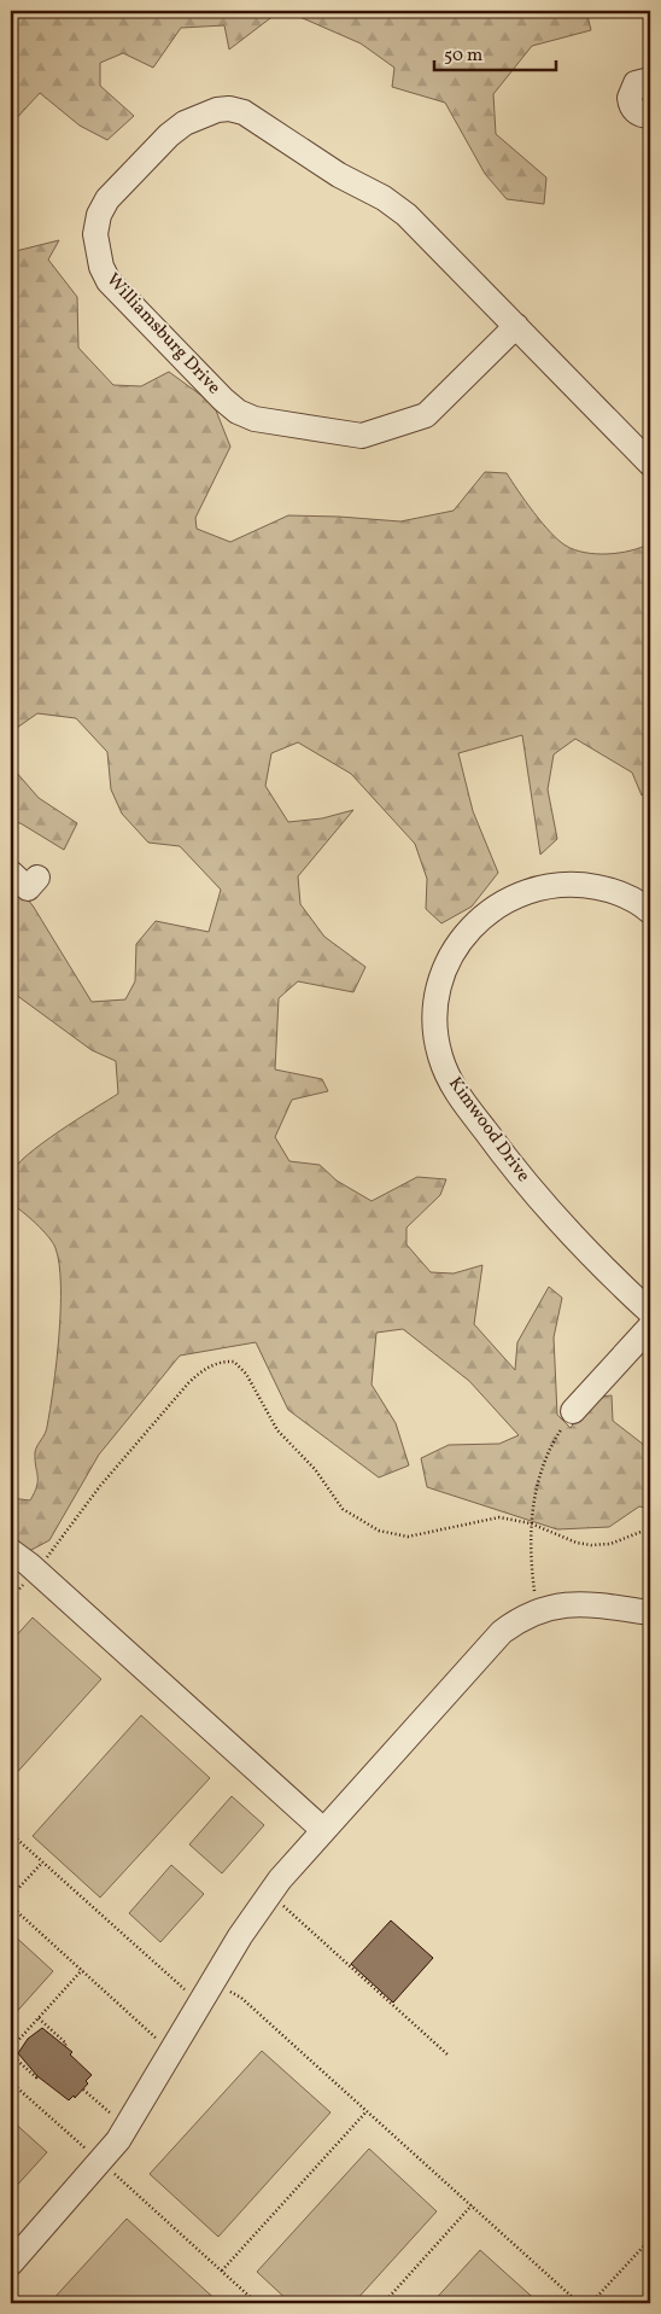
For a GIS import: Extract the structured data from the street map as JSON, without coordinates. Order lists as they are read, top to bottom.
{
  "streets": {
    "street": ["Williamsburg Drive", "Kimwood Drive"]
  },
  "scale_bar": "50 m"
}
